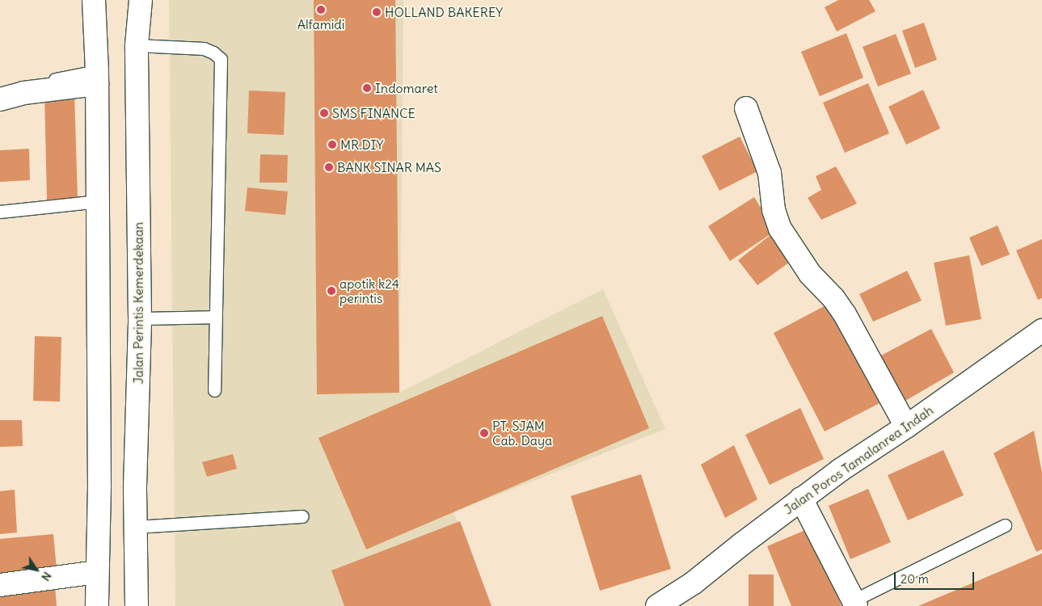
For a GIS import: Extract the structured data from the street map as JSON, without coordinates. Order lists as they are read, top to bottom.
{
  "streets": {
    "main road": ["Jalan Perintis Kemerdekaan", "Jalan Poros Tamalanrea Indah"]
  },
  "places": [
    "Alfamidi",
    "HOLLAND BAKEREY",
    "Indomaret",
    "SMS FINANCE",
    "MR.DIY",
    "BANK SINAR MAS",
    "apotik k24 perintis",
    "PT. SJAM Cab. Daya"
  ],
  "scale_bar": "20 m",
  "north": "bottom right"
}
